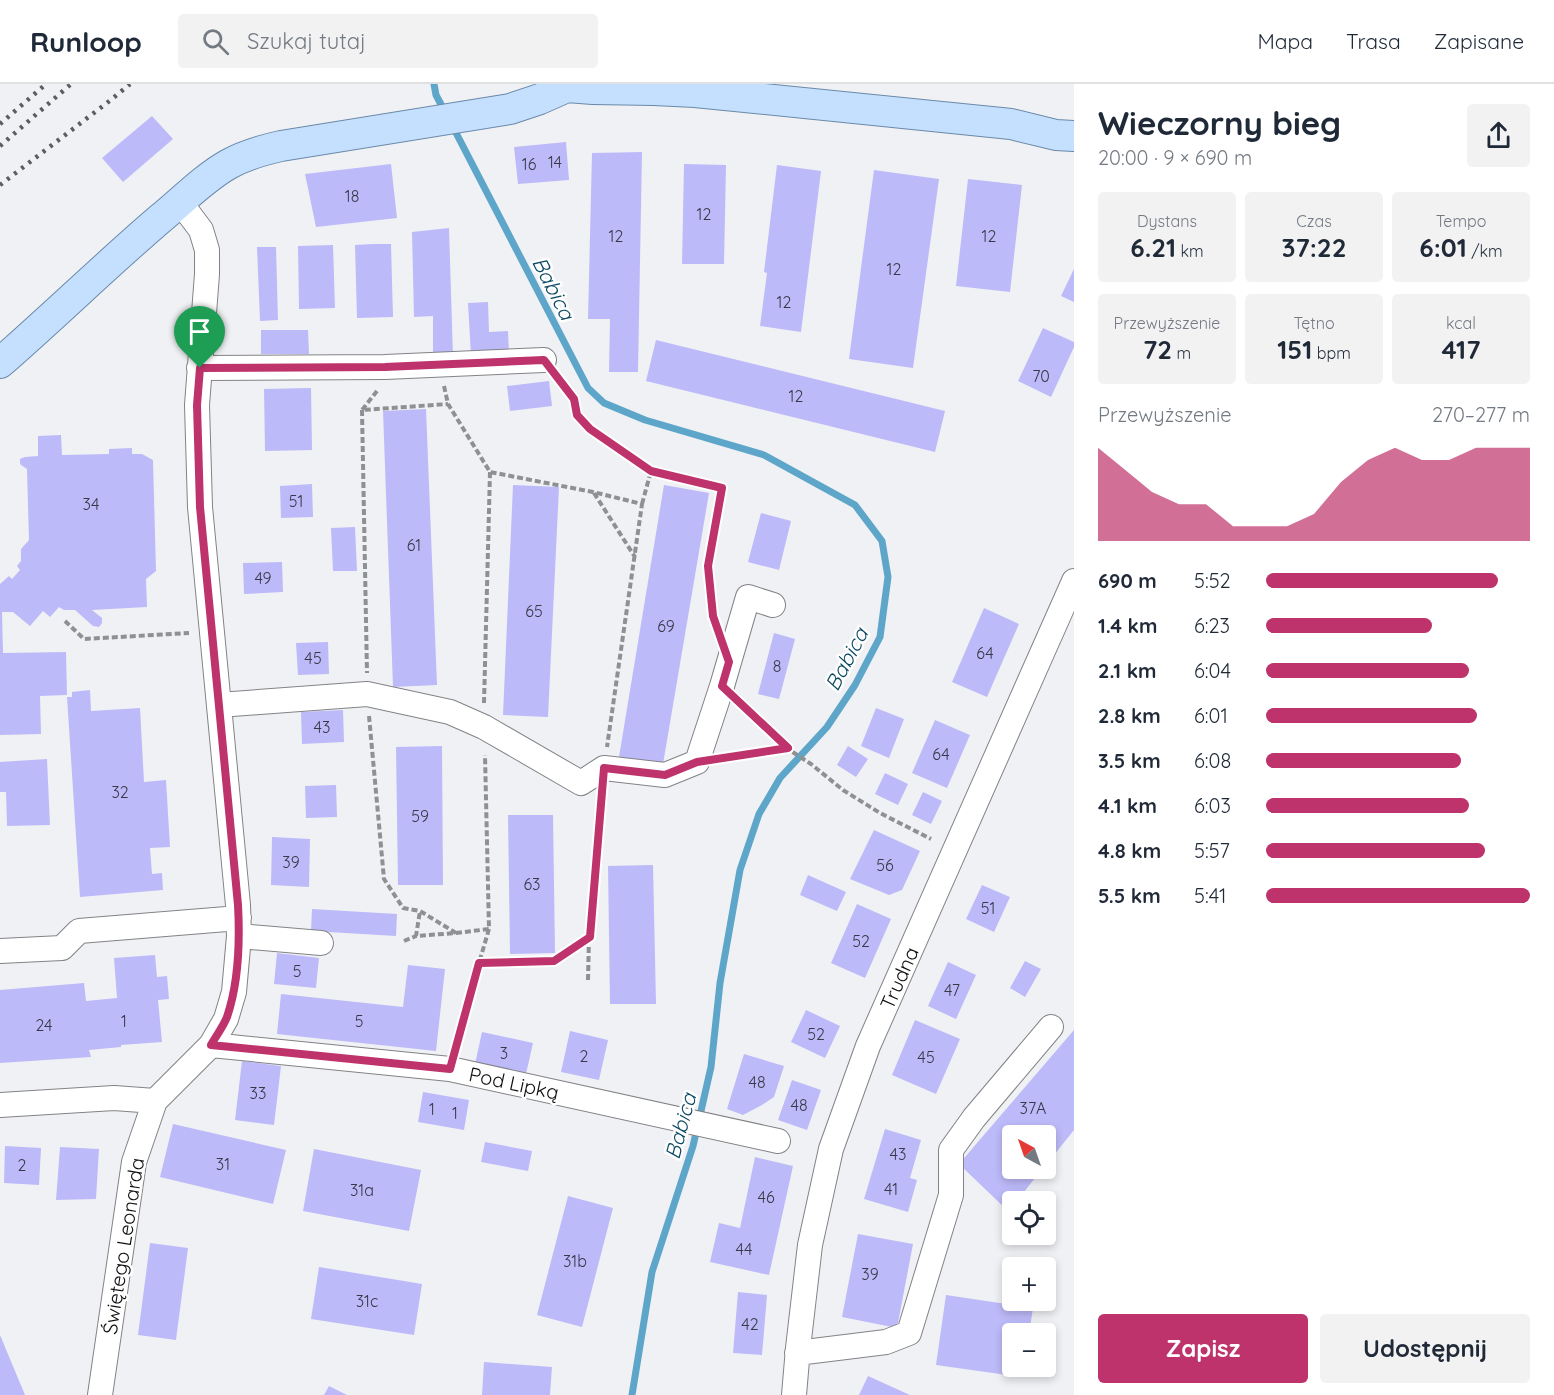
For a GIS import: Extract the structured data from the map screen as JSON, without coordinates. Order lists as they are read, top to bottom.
{
  "streets": {
    "street": ["Trudna", "Pod Lipką", "Świętego Leonarda"]
  },
  "crossings": [
    ["Pod Lipką", "Świętego Leonarda"]
  ],
  "water": ["Babica"],
  "house_numbers": [
    "14",
    "16",
    "18",
    "12",
    "12",
    "12",
    "12",
    "12",
    "70",
    "12",
    "51",
    "34",
    "61",
    "49",
    "65",
    "69",
    "64",
    "45",
    "8",
    "43",
    "64",
    "32",
    "59",
    "39",
    "56",
    "63",
    "51",
    "52",
    "5",
    "47",
    "1",
    "5",
    "24",
    "52",
    "3",
    "2",
    "45",
    "48",
    "33",
    "48",
    "37A",
    "1",
    "1",
    "43",
    "31",
    "2",
    "41",
    "31a",
    "46",
    "44",
    "31b",
    "39",
    "31c",
    "42"
  ],
  "north": "top left",
  "page": {
    "header": "Runloop",
    "search": "Szukaj tutaj",
    "nav": ["Mapa", "Trasa", "Zapisane"],
    "heading": ["Wieczorny bieg", "20:00 · 9 × 690 m"],
    "stats": [
      ["Dystans", "6.21 km"],
      ["Czas", "37:22"],
      ["Tempo", "6:01 /km"],
      ["Przewyższenie", "72 m"],
      ["Tętno", "151 bpm"],
      ["kcal", "417"]
    ],
    "chart": ["Przewyższenie", "270–277 m"],
    "list": [
      {
        "name": "690 m",
        "note": "5:52"
      },
      {
        "name": "1.4 km",
        "note": "6:23"
      },
      {
        "name": "2.1 km",
        "note": "6:04"
      },
      {
        "name": "2.8 km",
        "note": "6:01"
      },
      {
        "name": "3.5 km",
        "note": "6:08"
      },
      {
        "name": "4.1 km",
        "note": "6:03"
      },
      {
        "name": "4.8 km",
        "note": "5:57"
      },
      {
        "name": "5.5 km",
        "note": "5:41"
      }
    ],
    "map_buttons": ["+", "−"],
    "buttons": ["Zapisz", "Udostępnij"]
  }
}
